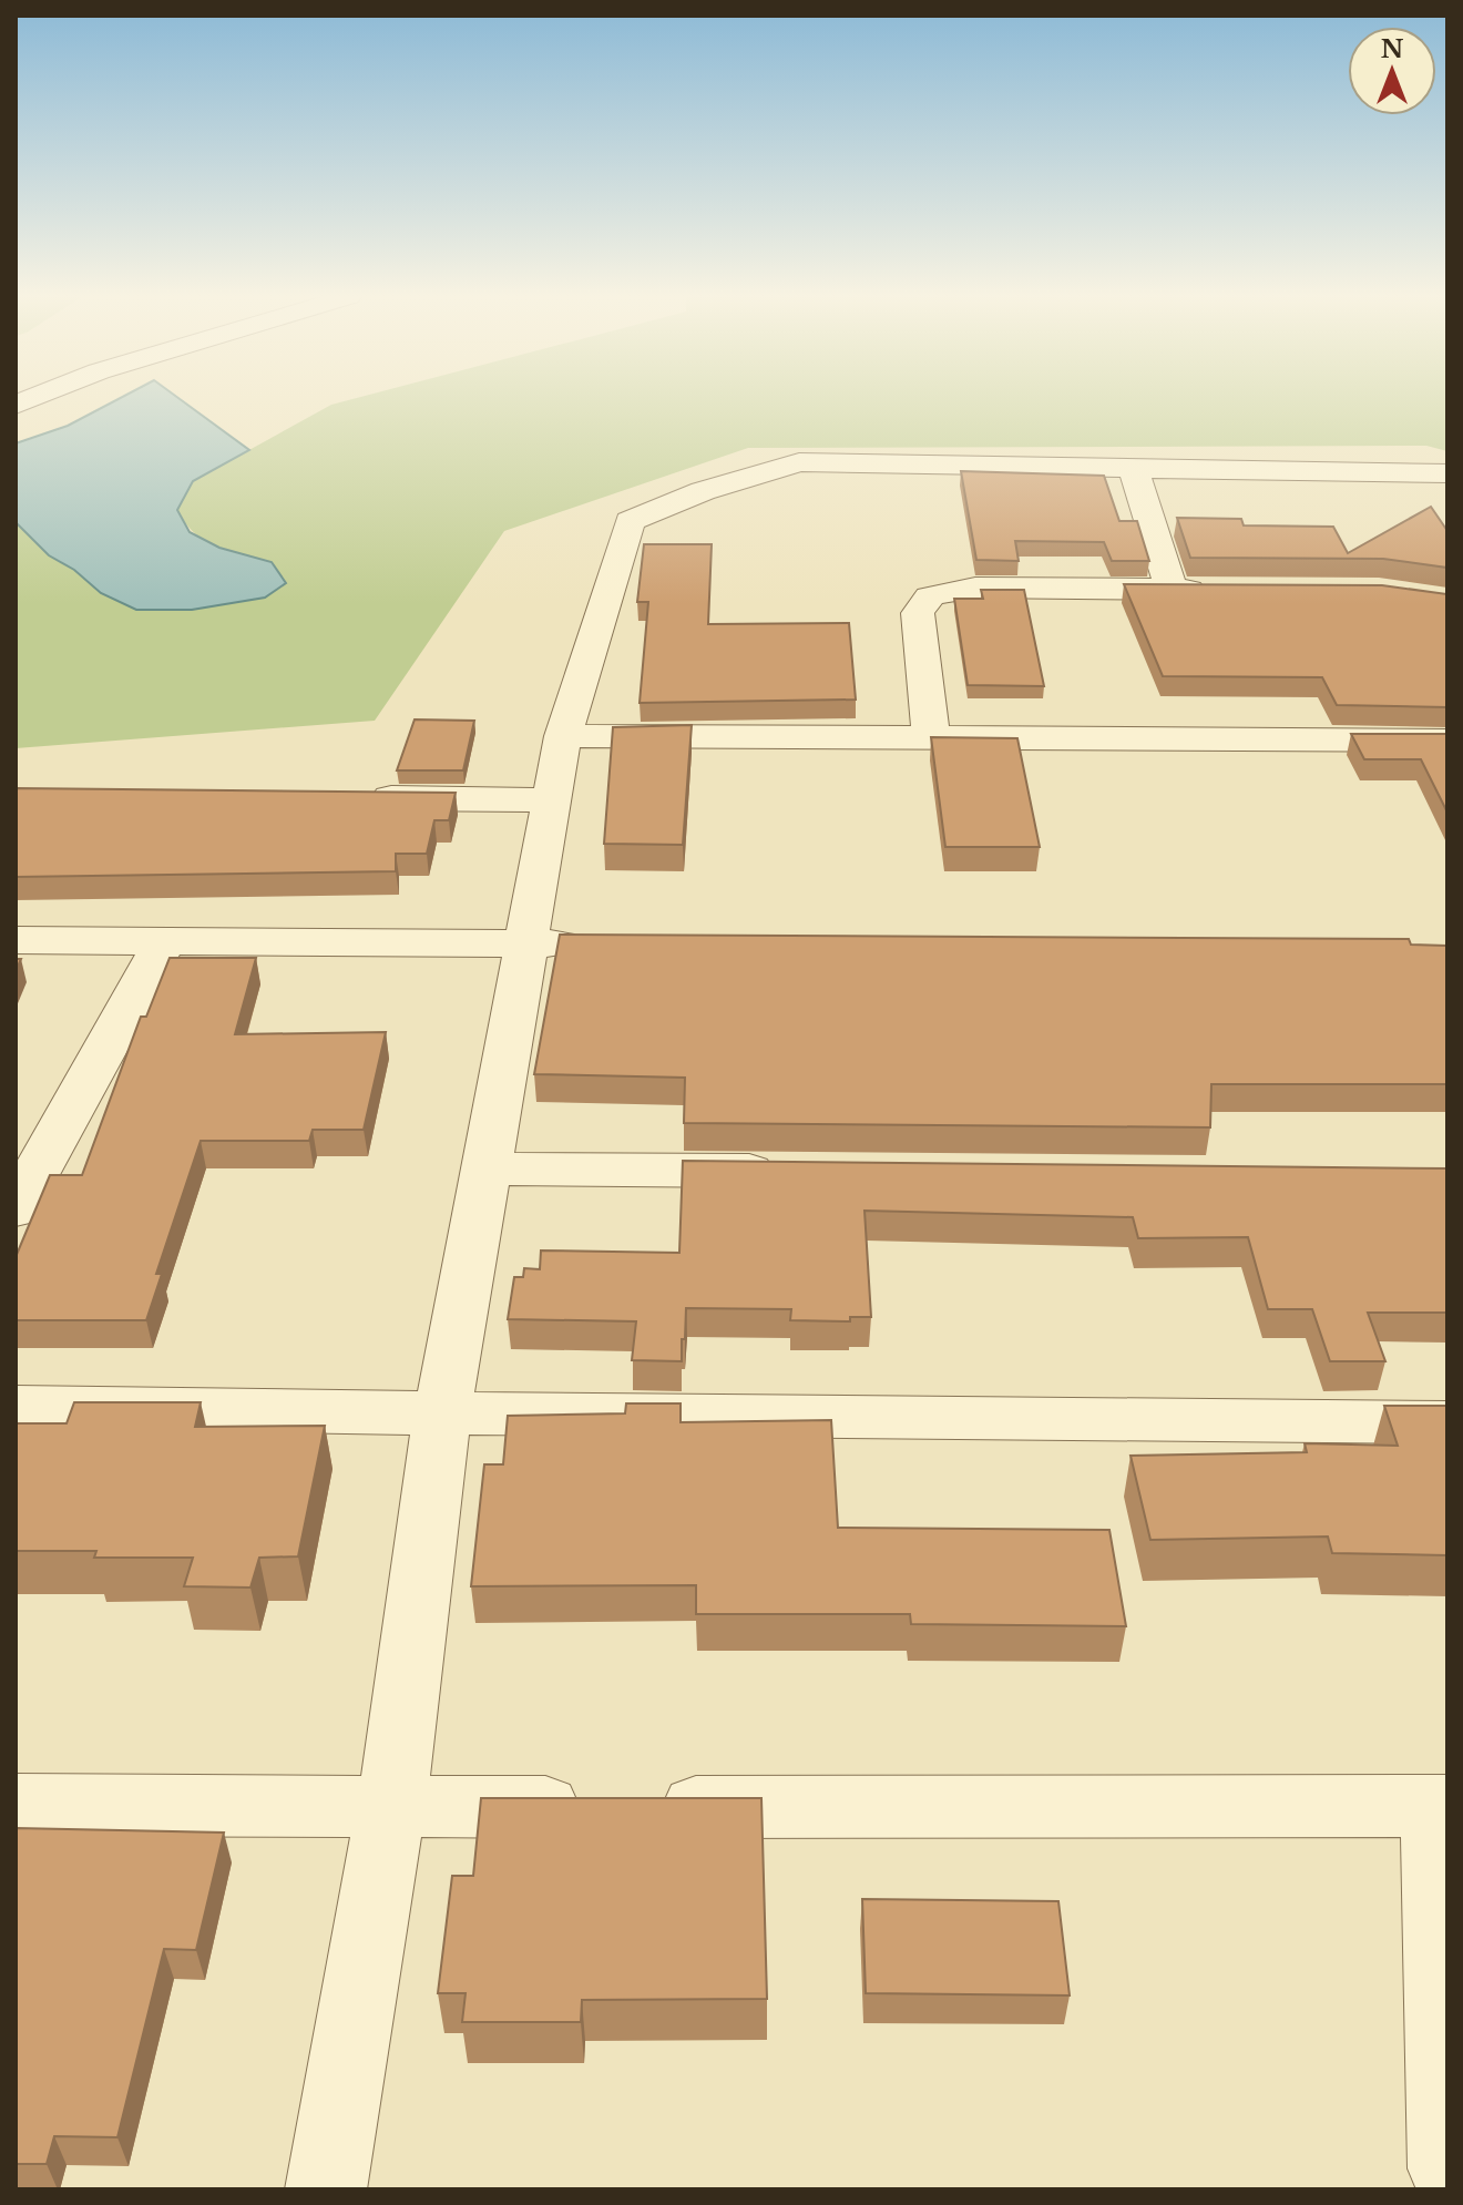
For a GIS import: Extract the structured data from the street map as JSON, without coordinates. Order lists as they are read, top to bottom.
{
  "north": "top"
}
